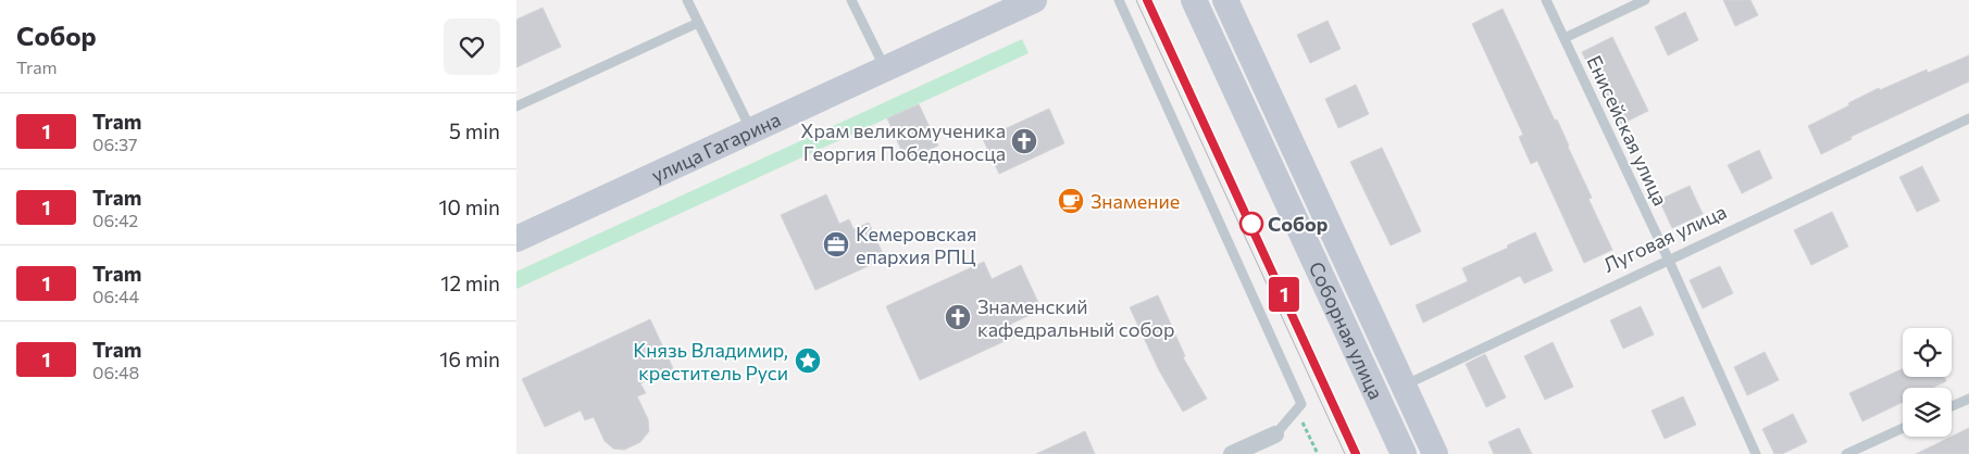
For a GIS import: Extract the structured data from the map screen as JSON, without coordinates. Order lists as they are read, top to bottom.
{
  "streets": {
    "main road": ["улица Гагарина", "Соборная улица"],
    "street": ["Луговая улица"],
    "lane": ["Енисейская улица"]
  },
  "crossings": [
    ["Енисейская улица", "Луговая улица"],
    ["Луговая улица", "Соборная улица"]
  ],
  "places": {
    "church": ["Храм великомученика Георгия Победоносца", "Знаменский кафедральный собор"],
    "cafe": ["Знамение"],
    "other": ["Собор"],
    "office": ["Кемеровская епархия РПЦ"],
    "place": ["Князь Владимир, креститель Руси"]
  },
  "lines": ["tram line 1"],
  "page": {
    "heading": ["Собор", "Tram"],
    "on_map": "1",
    "list": [
      {
        "mark": "1",
        "name": "Tram",
        "note": "06:37",
        "value": "5 min"
      },
      {
        "mark": "1",
        "name": "Tram",
        "note": "06:42",
        "value": "10 min"
      },
      {
        "mark": "1",
        "name": "Tram",
        "note": "06:44",
        "value": "12 min"
      },
      {
        "mark": "1",
        "name": "Tram",
        "note": "06:48",
        "value": "16 min"
      }
    ]
  }
}
